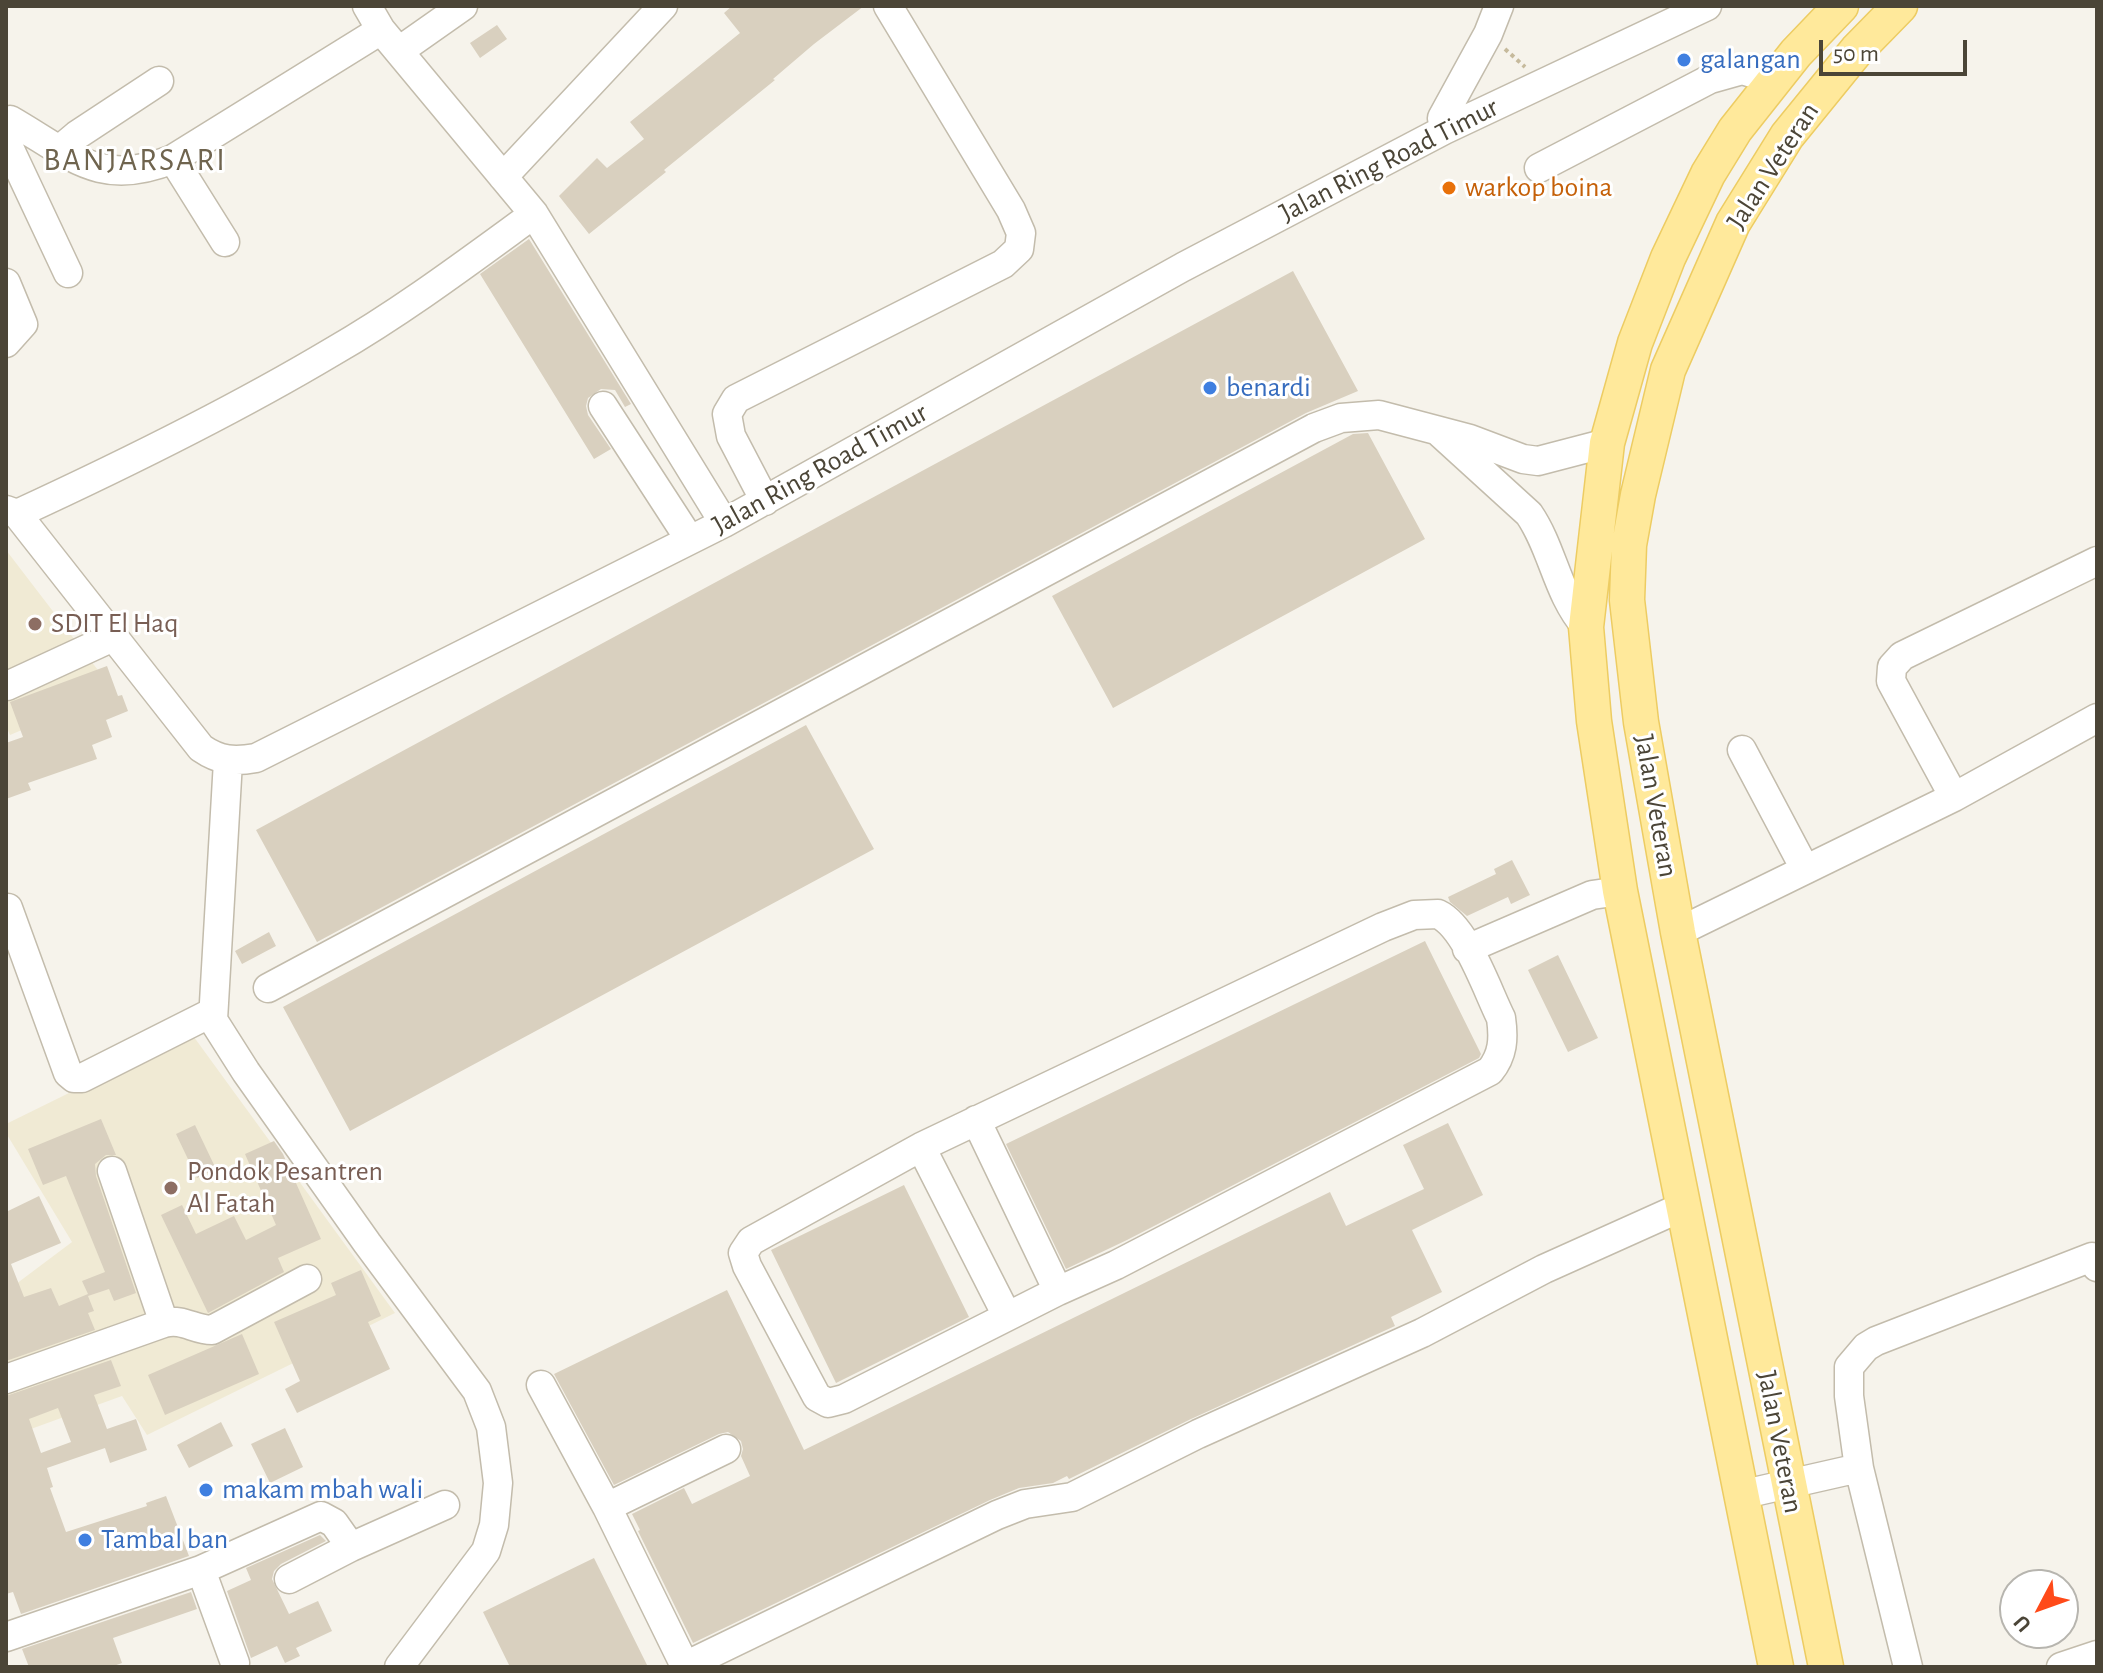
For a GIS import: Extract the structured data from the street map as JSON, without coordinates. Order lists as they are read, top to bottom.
{
  "streets": {
    "main road": ["Jalan Veteran"],
    "street": ["Jalan Ring Road Timur"]
  },
  "districts": ["BANJARSARI"],
  "places": [
    "galangan",
    "warkop boina",
    "benardi",
    "SDIT El Haq",
    "Pondok Pesantren Al Fatah",
    "makam mbah wali",
    "Tambal ban"
  ],
  "scale_bar": "50 m",
  "north": "bottom left"
}
